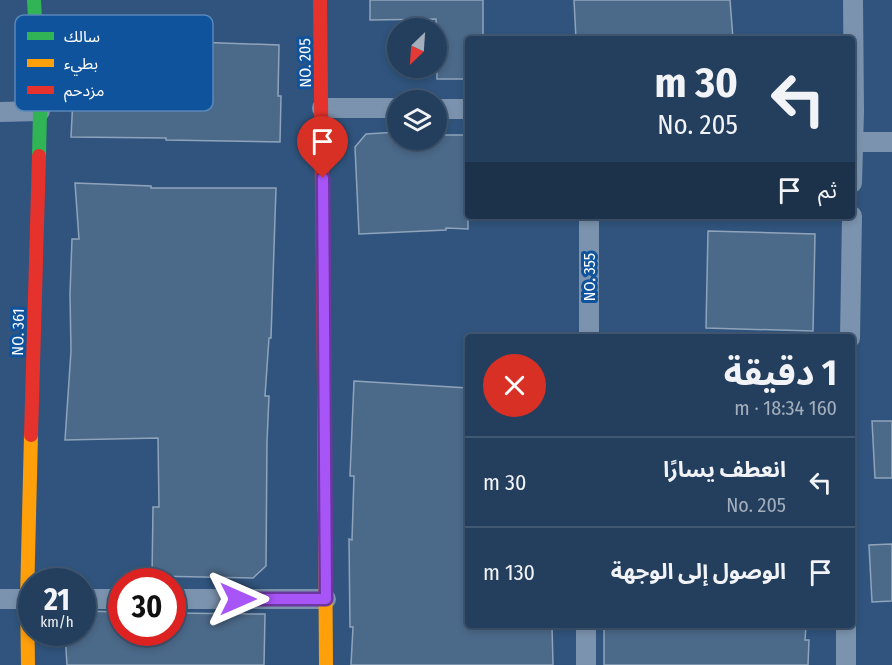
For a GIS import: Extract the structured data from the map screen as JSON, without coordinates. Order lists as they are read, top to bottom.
{
  "streets": {
    "street": ["NO. 205", "NO. 355", "NO. 361"]
  },
  "legend": ["سالك", "بطيء", "مزدحم"],
  "north": "bottom left",
  "page": {
    "turn": ["30 m", "No. 205"],
    "then": "ثم",
    "heading": ["1 دقيقة", "160 m · 18:34"],
    "list": [
      {
        "name": "انعطف يسارًا",
        "note": "No. 205",
        "value": "30 m"
      },
      {
        "name": "الوصول إلى الوجهة",
        "value": "130 m"
      }
    ],
    "speed": "21 km/h",
    "limit": "30"
  }
}
